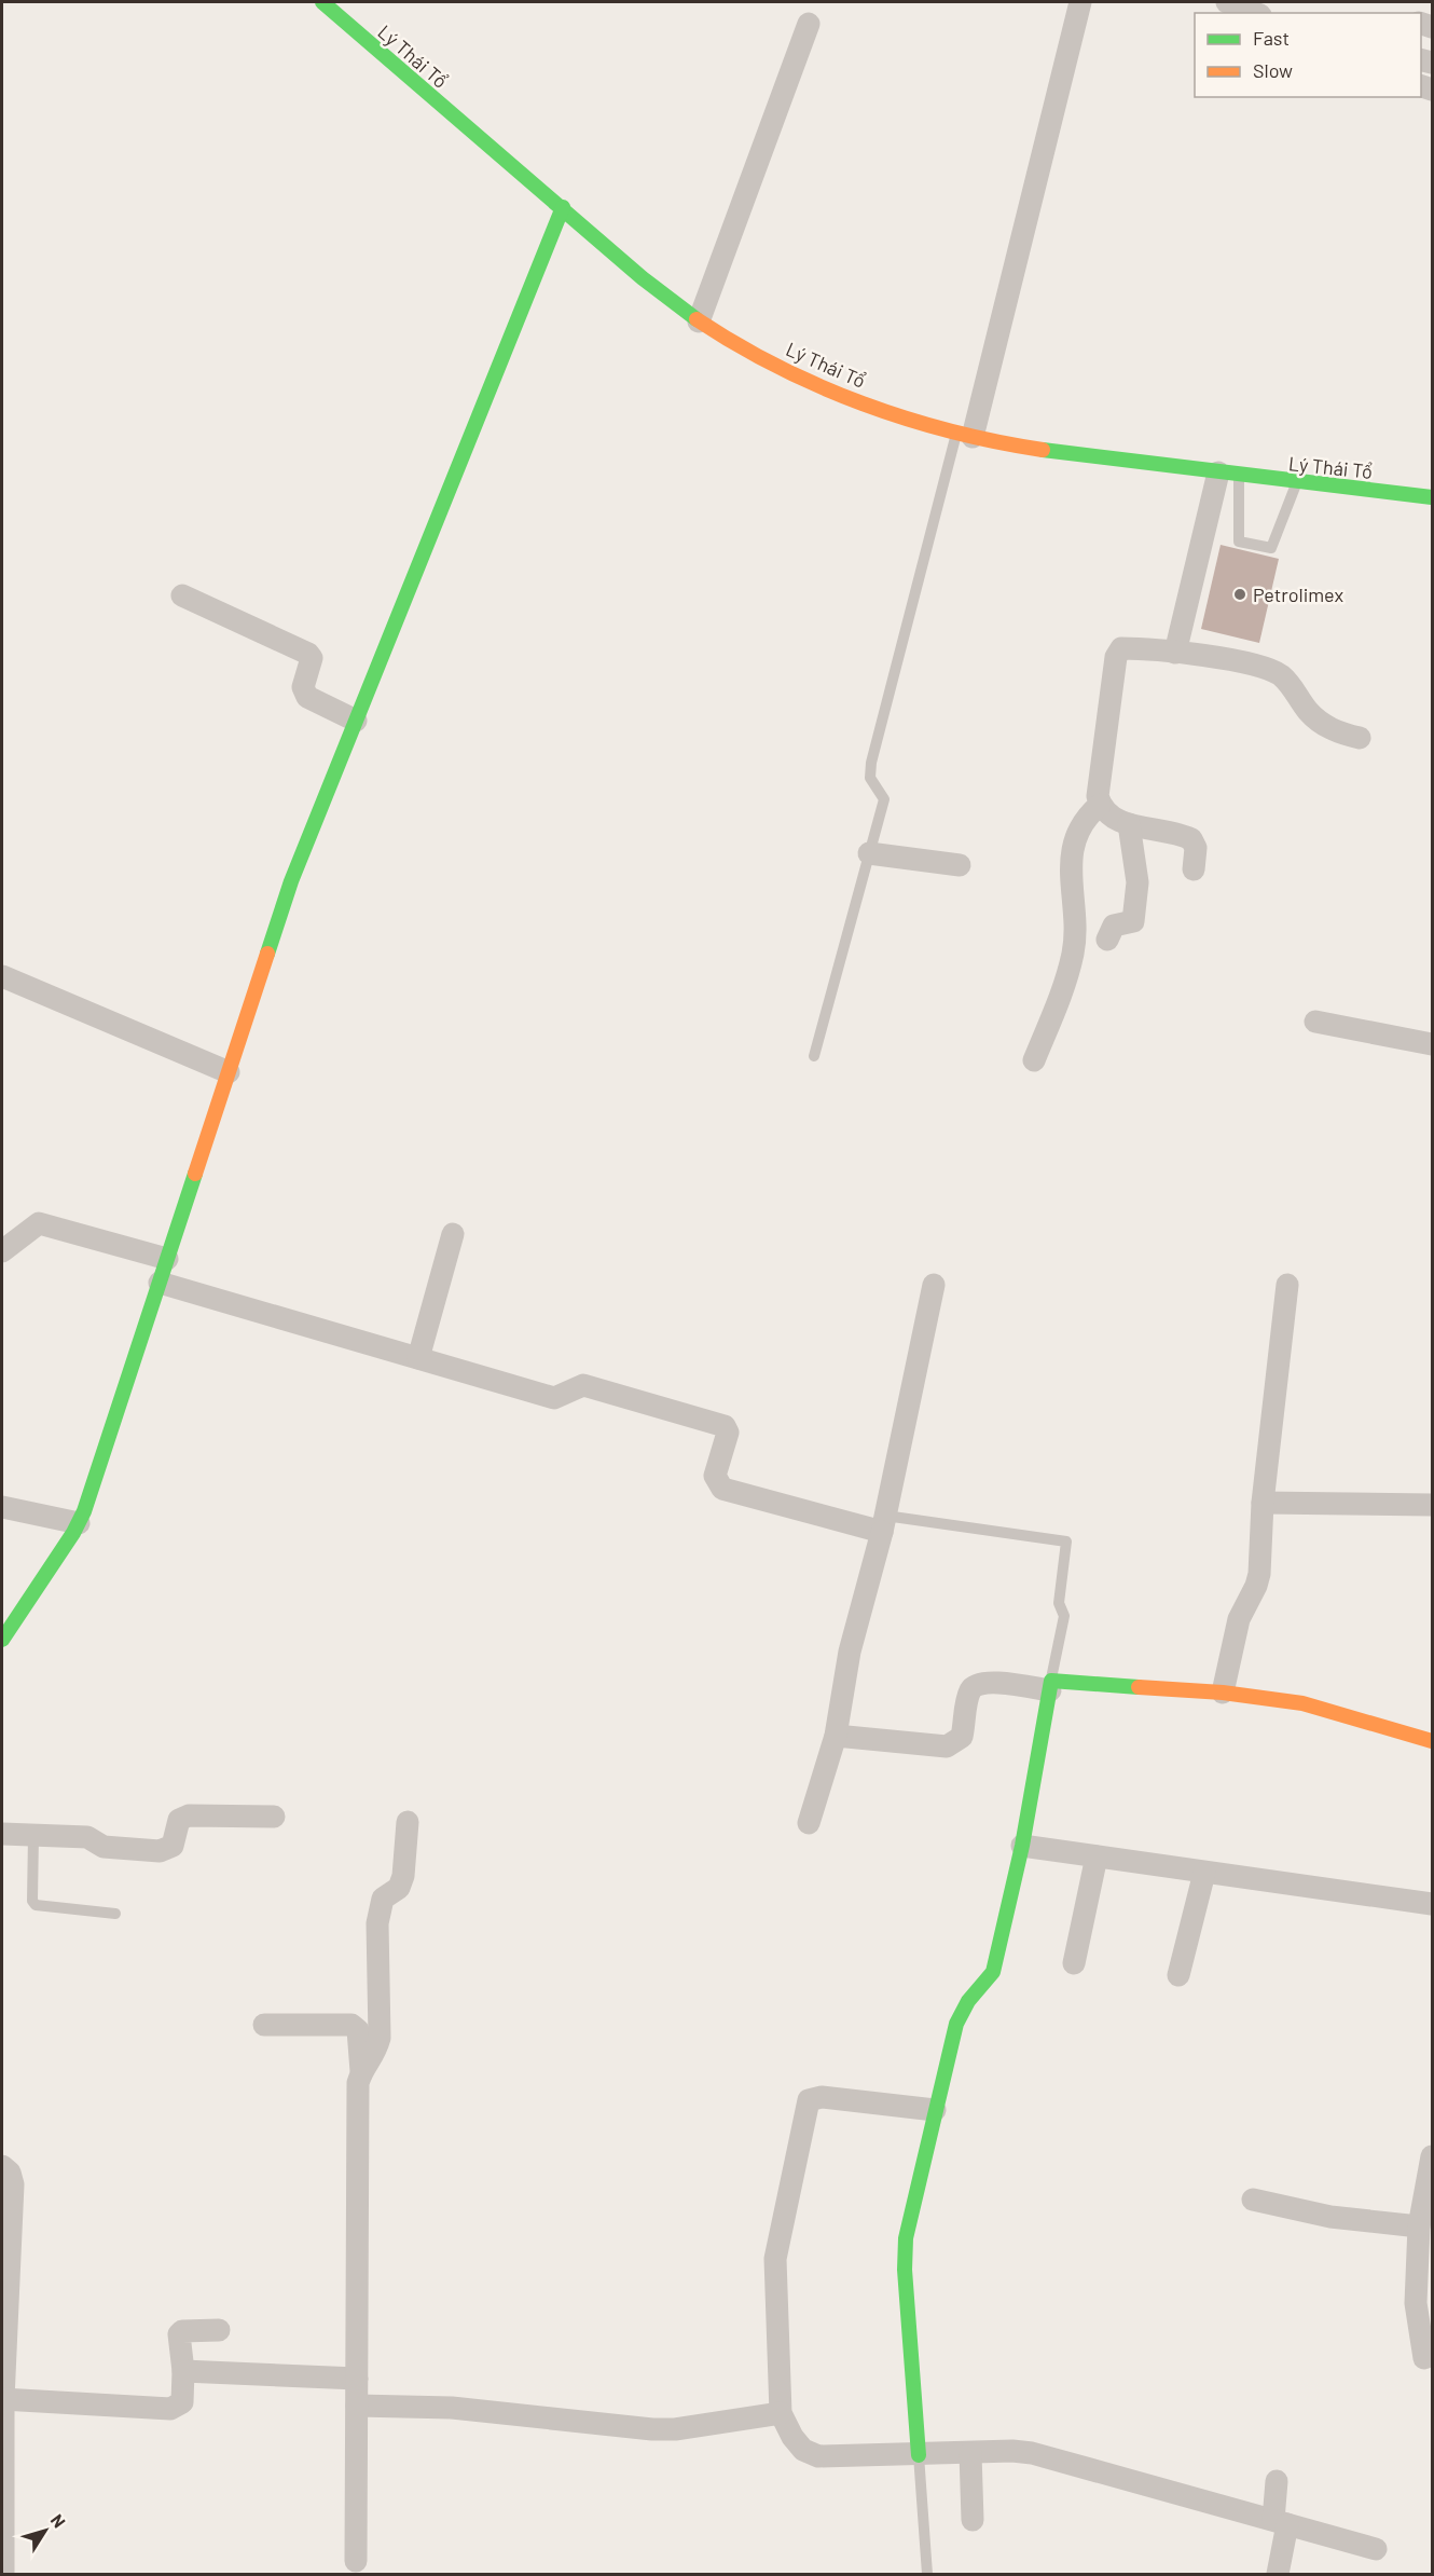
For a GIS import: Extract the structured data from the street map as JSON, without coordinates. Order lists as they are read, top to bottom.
{
  "streets": {
    "street": ["Lý Thái Tổ"]
  },
  "places": ["Petrolimex"],
  "legend": ["Fast", "Slow"],
  "north": "top right"
}
